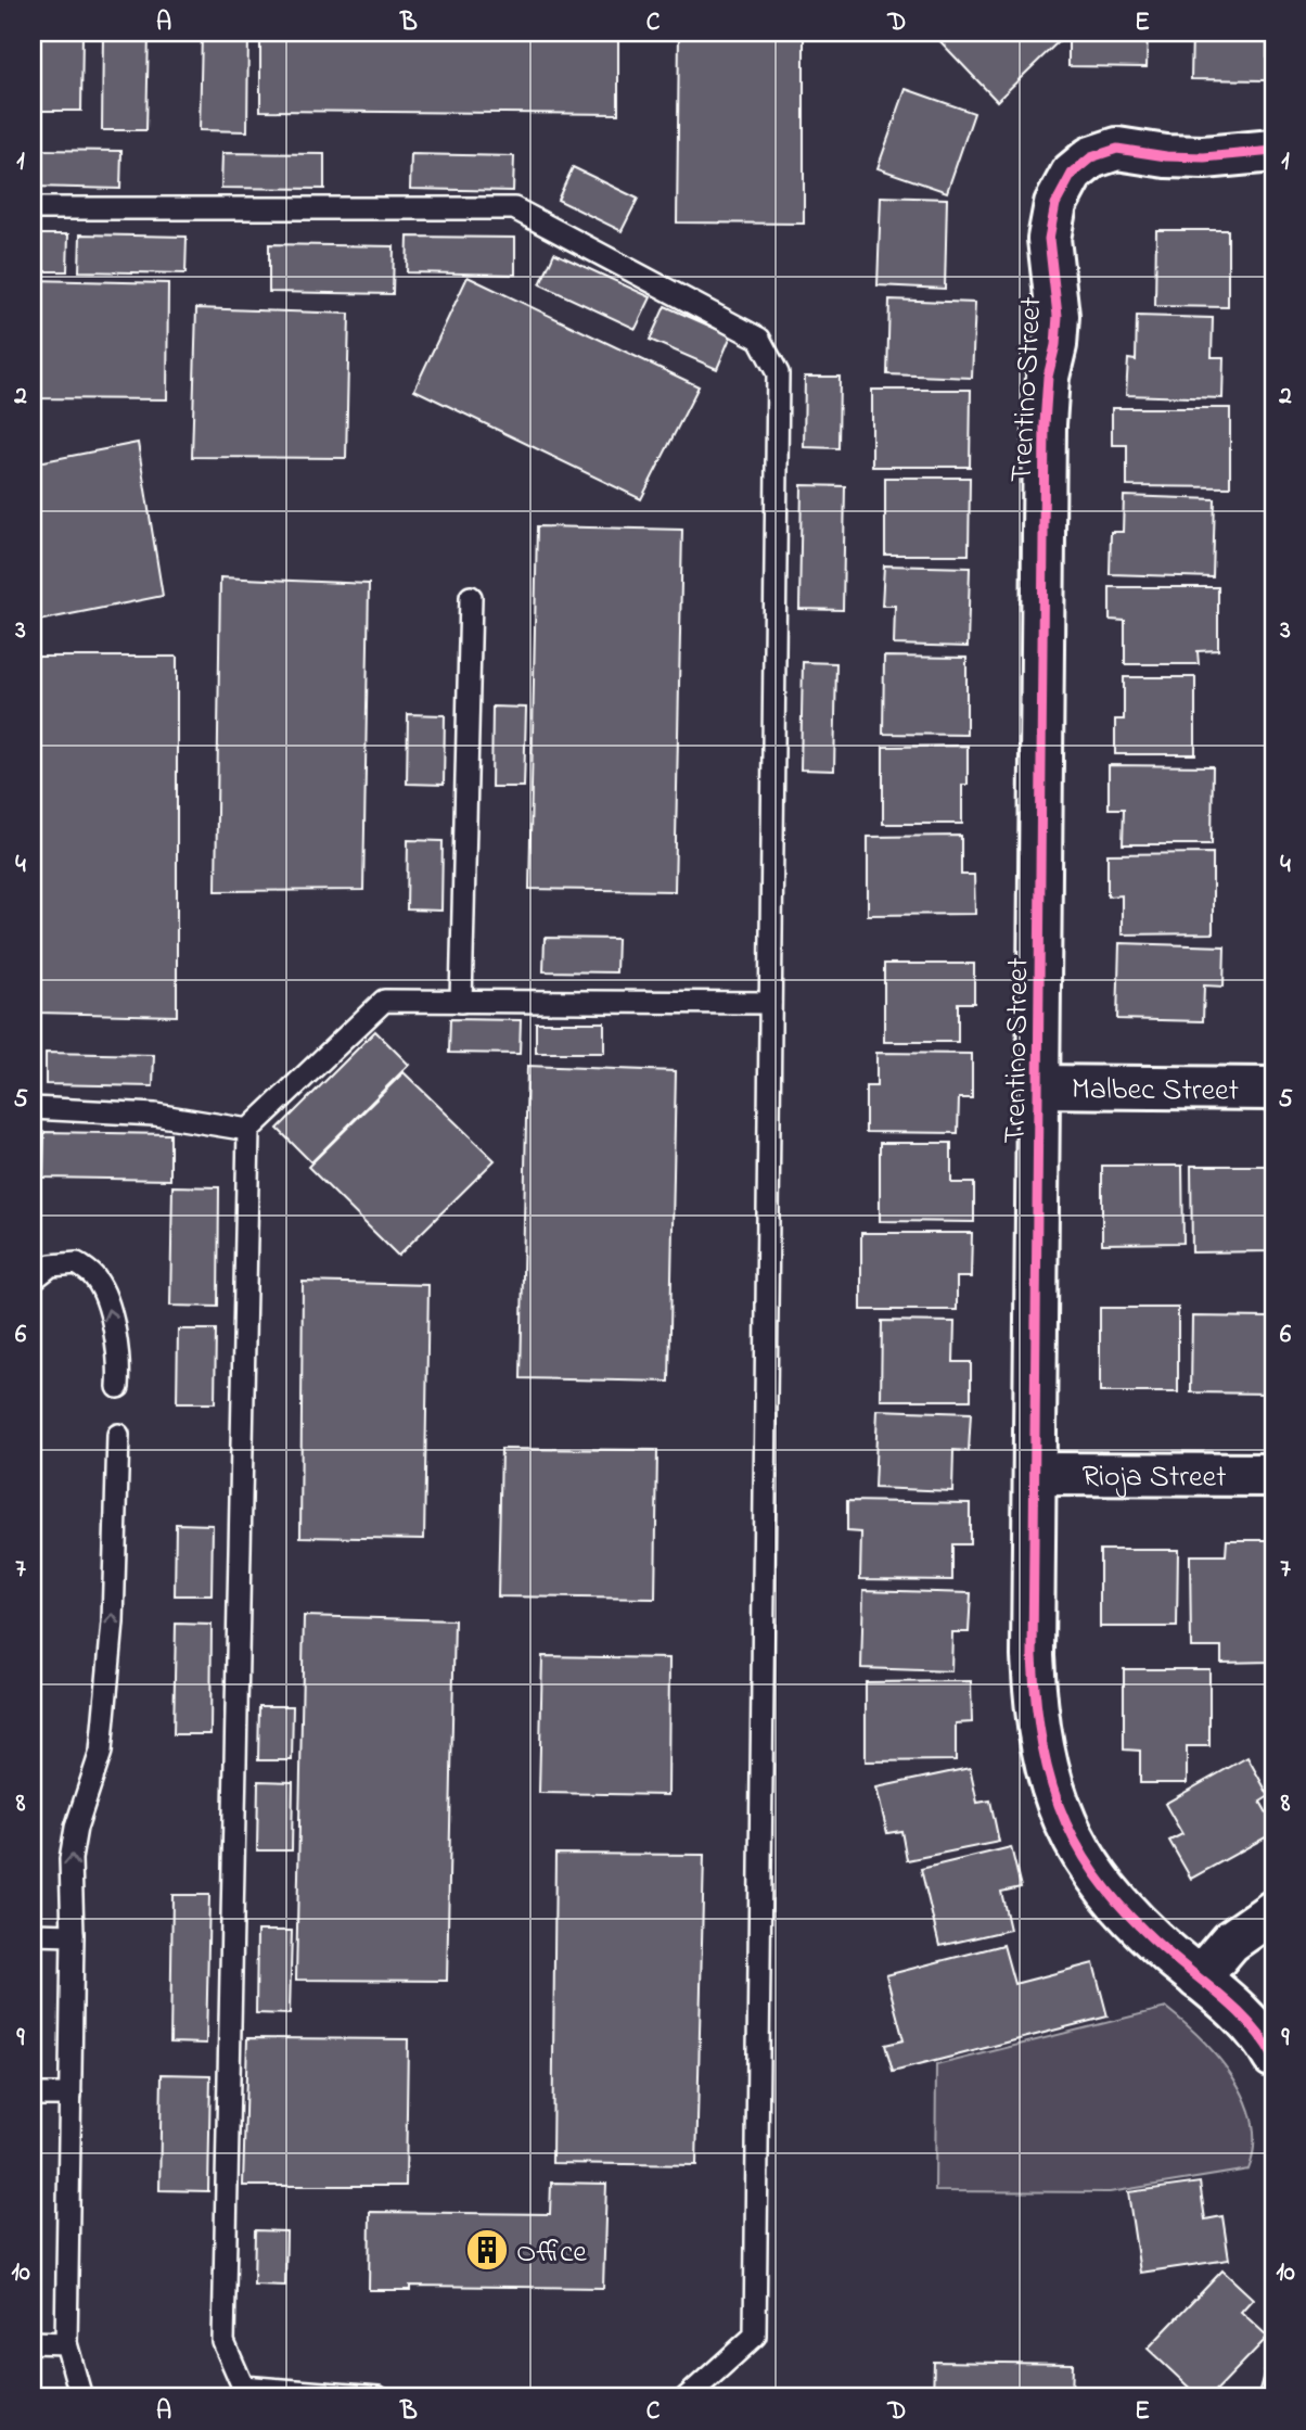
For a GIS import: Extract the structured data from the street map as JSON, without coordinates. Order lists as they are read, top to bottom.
{
  "streets": {
    "street": ["Trentino Street", "Malbec Street", "Rioja Street"]
  },
  "crossings": [
    ["Trentino Street", "Malbec Street"],
    ["Trentino Street", "Rioja Street"]
  ],
  "places": {
    "building": ["Office"]
  },
  "grid": {
    "columns": [
      "A",
      "B",
      "C",
      "D",
      "E"
    ],
    "rows": [
      "1",
      "2",
      "3",
      "4",
      "5",
      "6",
      "7",
      "8",
      "9",
      "10"
    ]
  }
}
